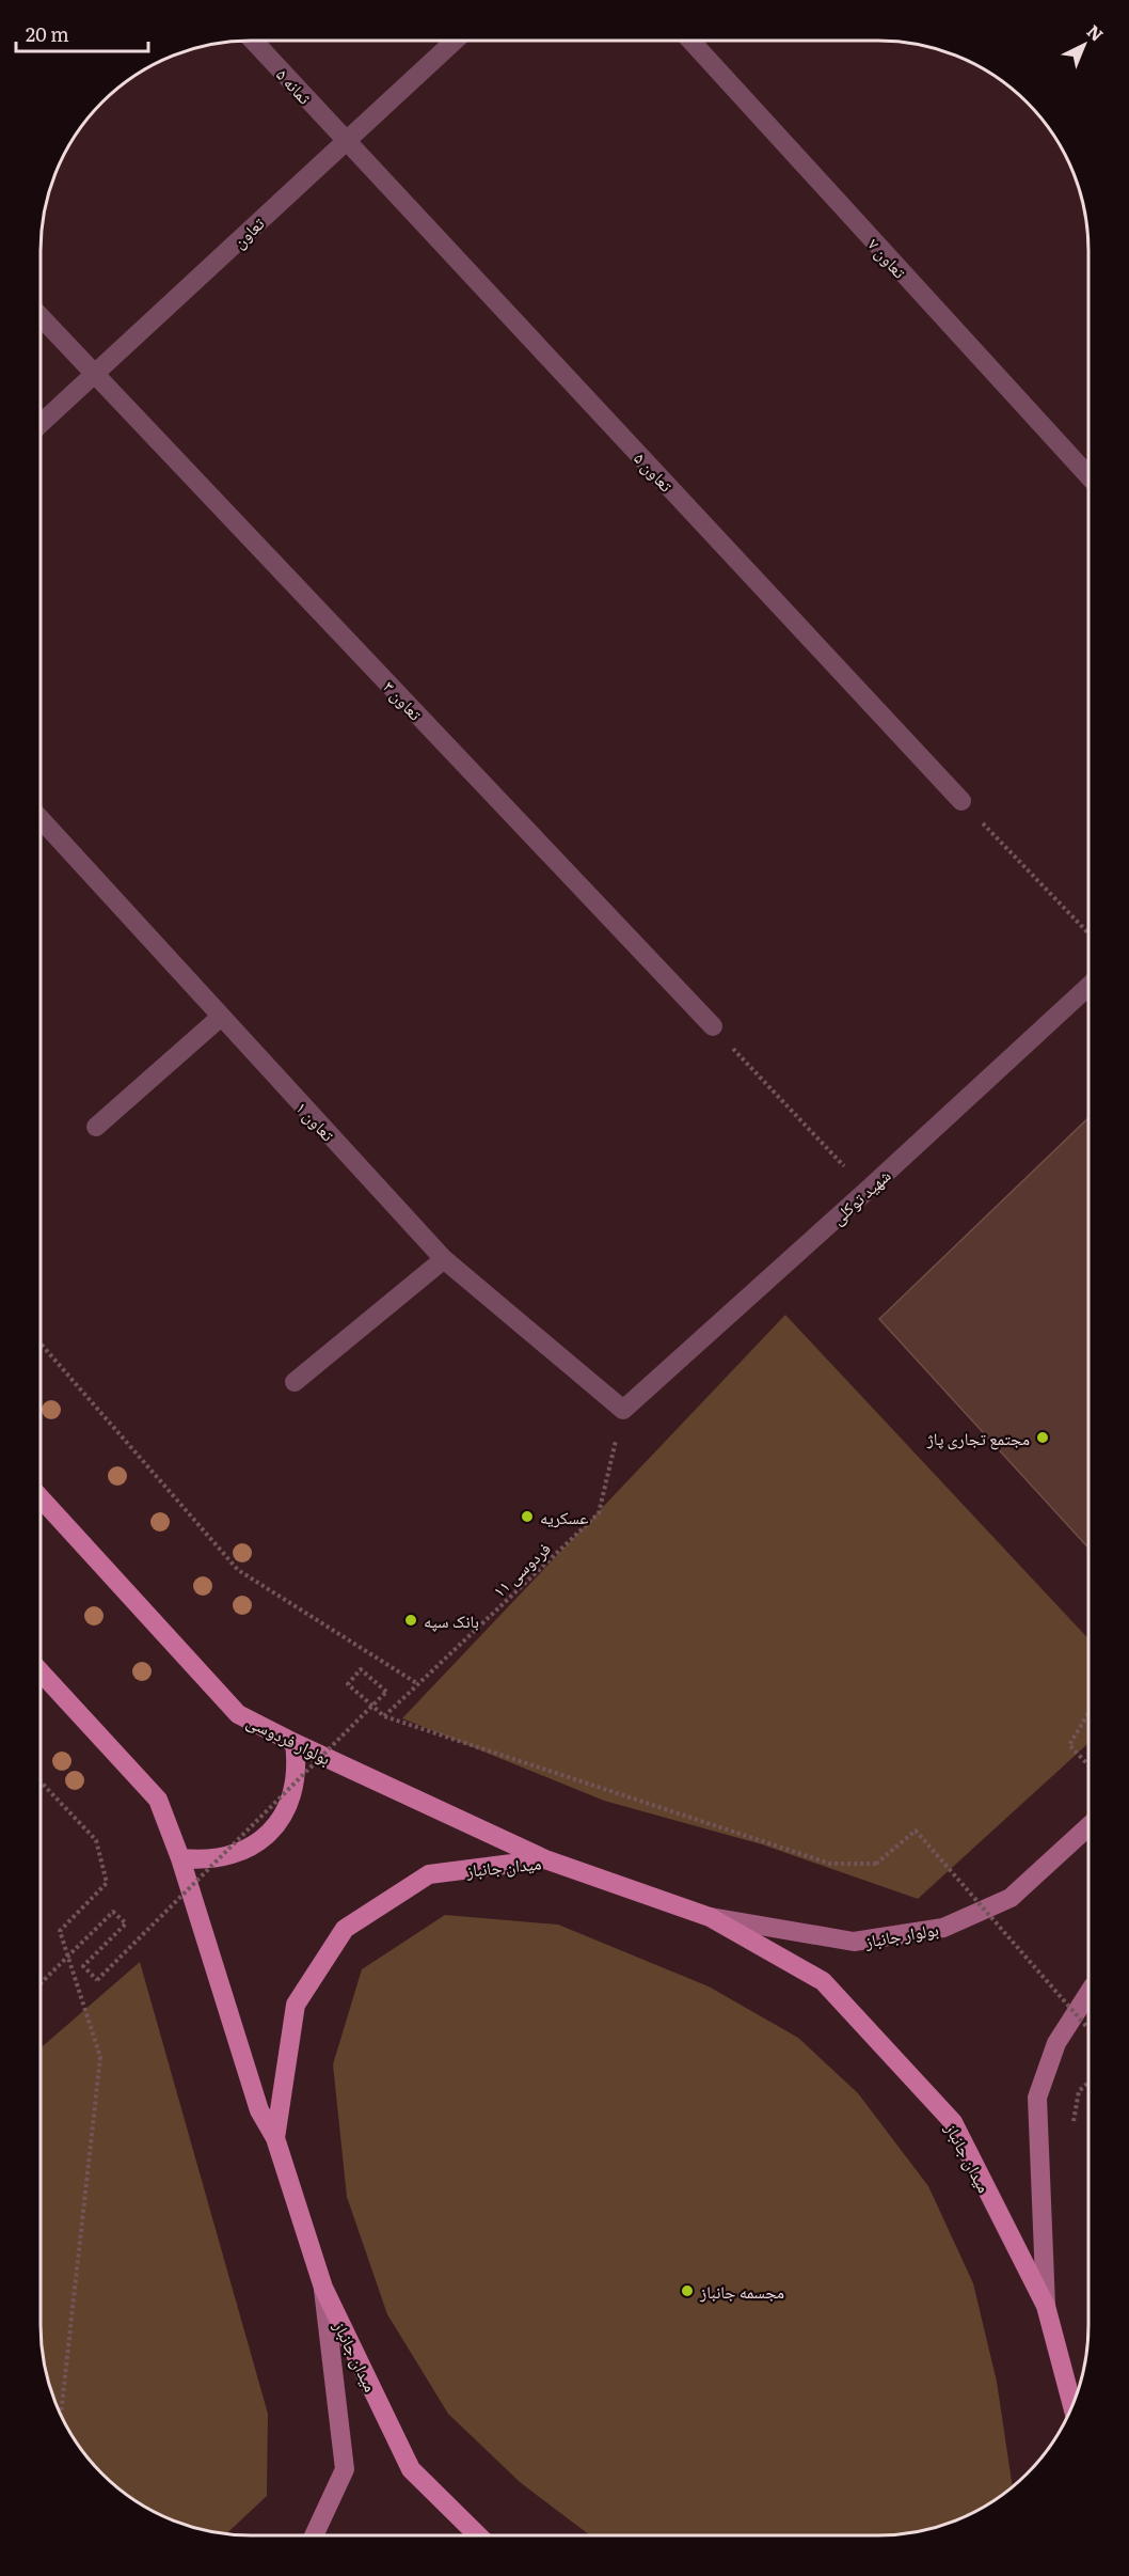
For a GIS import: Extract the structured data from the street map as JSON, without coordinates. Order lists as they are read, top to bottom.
{
  "streets": {
    "main road": ["بولوار فردوسی", "میدان جانباز", "بولوار جانباز"],
    "street": [
      "ثمانه ۵",
      "تعاون",
      "تعاون ۷",
      "تعاون ۵",
      "تعاون ۳",
      "تعاون ۱",
      "شهید توکلی"
    ],
    "path": ["فردوسی ۱۱"]
  },
  "crossings": [
    ["ثمانه ۵", "تعاون"],
    ["ثمانه ۵", "تعاون ۵"],
    ["تعاون", "تعاون ۵"],
    ["تعاون", "تعاون ۳"],
    ["تعاون ۱", "شهید توکلی"],
    ["تعاون ۱", "فردوسی ۱۱"],
    ["شهید توکلی", "فردوسی ۱۱"],
    ["بولوار فردوسی", "میدان جانباز"],
    ["میدان جانباز", "بولوار جانباز"]
  ],
  "places": [
    "مجتمع تجاری پاژ",
    "عسکریه",
    "بانک سپه",
    "مجسمه جانباز"
  ],
  "scale_bar": "20 m",
  "north": "top right"
}
